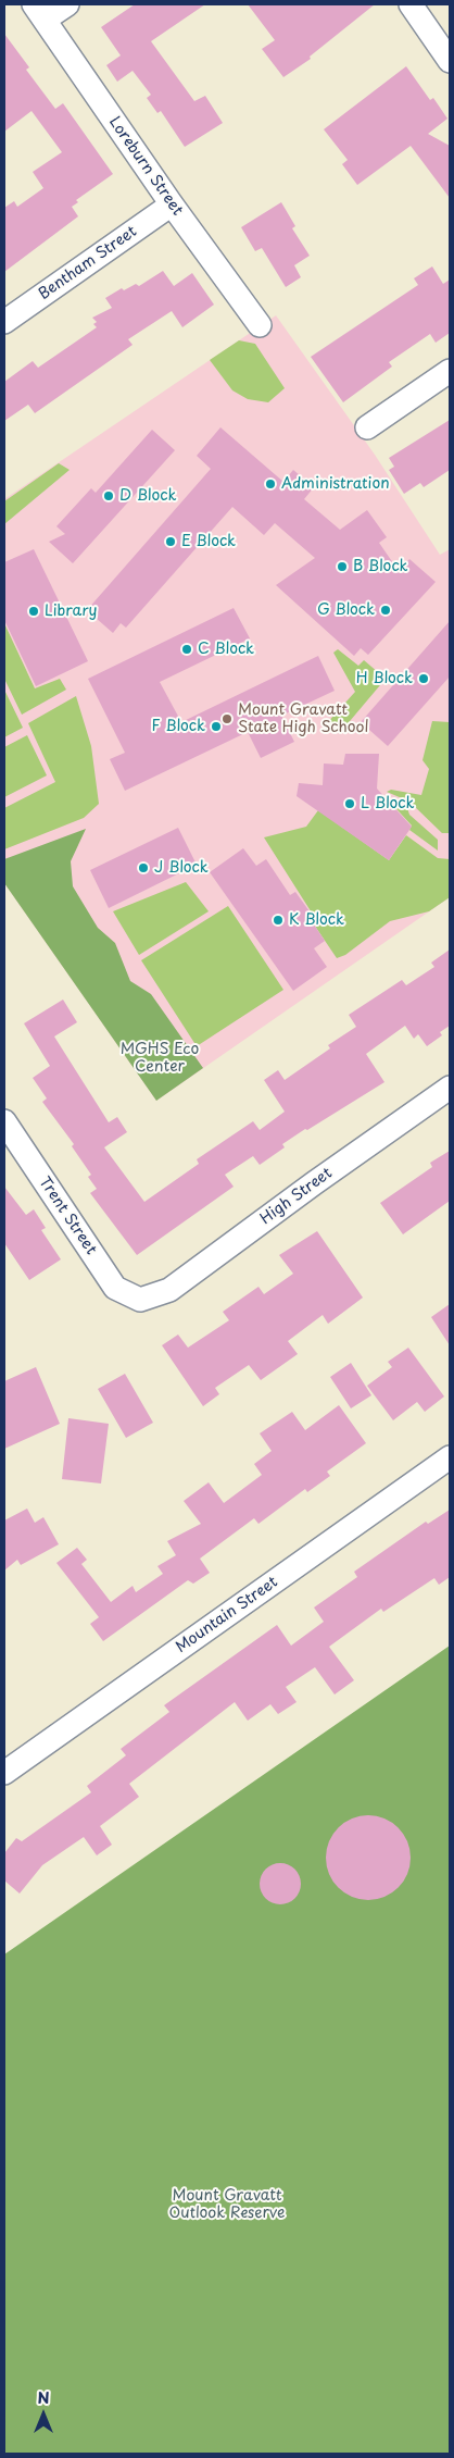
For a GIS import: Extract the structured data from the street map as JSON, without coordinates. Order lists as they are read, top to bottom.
{
  "streets": {
    "street": [
      "Loreburn Street",
      "Bentham Street",
      "High Street",
      "Trent Street",
      "Mountain Street"
    ]
  },
  "crossings": [
    ["Loreburn Street", "Bentham Street"],
    ["High Street", "Trent Street"]
  ],
  "parks": ["MGHS Eco Center", "Mount Gravatt Outlook Reserve"],
  "places": [
    "Administration",
    "D Block",
    "E Block",
    "B Block",
    "G Block",
    "Library",
    "C Block",
    "H Block",
    "Mount Gravatt State High School",
    "F Block",
    "L Block",
    "J Block",
    "K Block"
  ],
  "north": "top"
}
